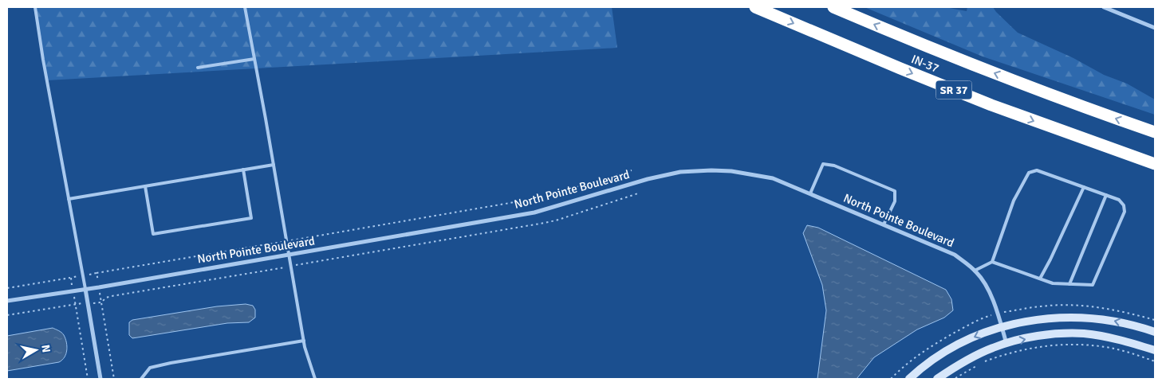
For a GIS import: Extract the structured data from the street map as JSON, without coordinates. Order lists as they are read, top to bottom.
{
  "streets": {
    "highway": ["IN-37", "SR 37"],
    "street": ["North Pointe Boulevard"]
  },
  "north": "right"
}
